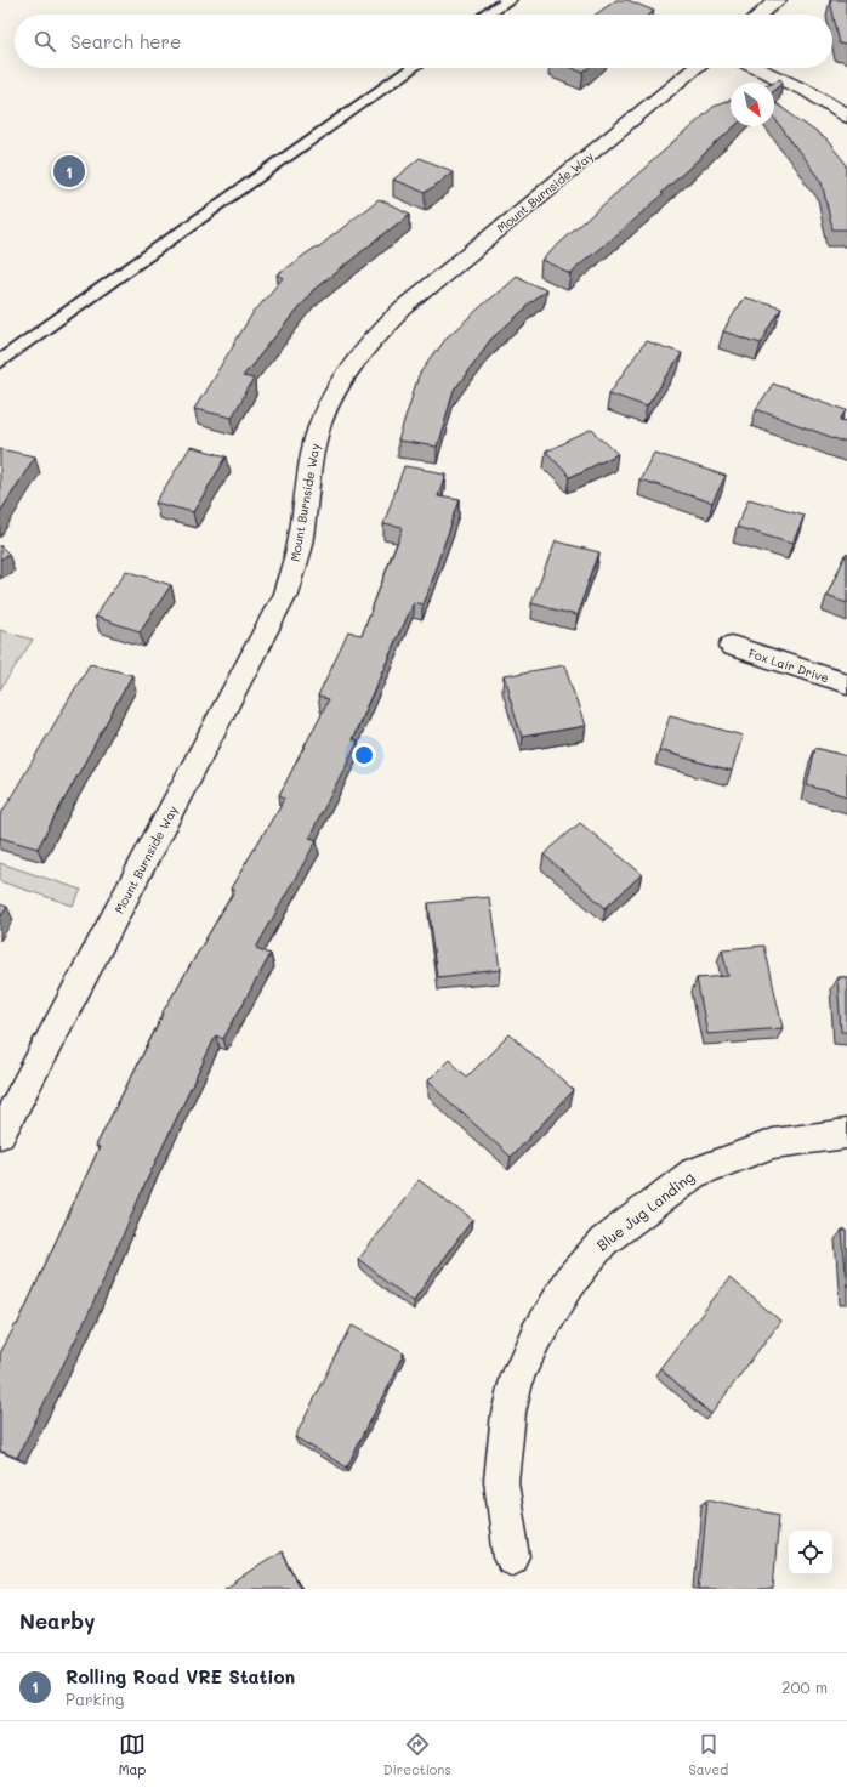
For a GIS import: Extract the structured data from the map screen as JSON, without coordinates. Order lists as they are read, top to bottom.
{
  "streets": {
    "street": ["Mount Burnside Way", "Fox Lair Drive", "Blue Jug Landing"]
  },
  "north": "bottom right",
  "page": {
    "search": "Search here",
    "pins": "1",
    "heading": "Nearby",
    "list": [
      {
        "mark": "1",
        "name": "Rolling Road VRE Station",
        "note": "Parking",
        "value": "200 m"
      }
    ],
    "nav": ["Map", "Directions", "Saved"]
  }
}
